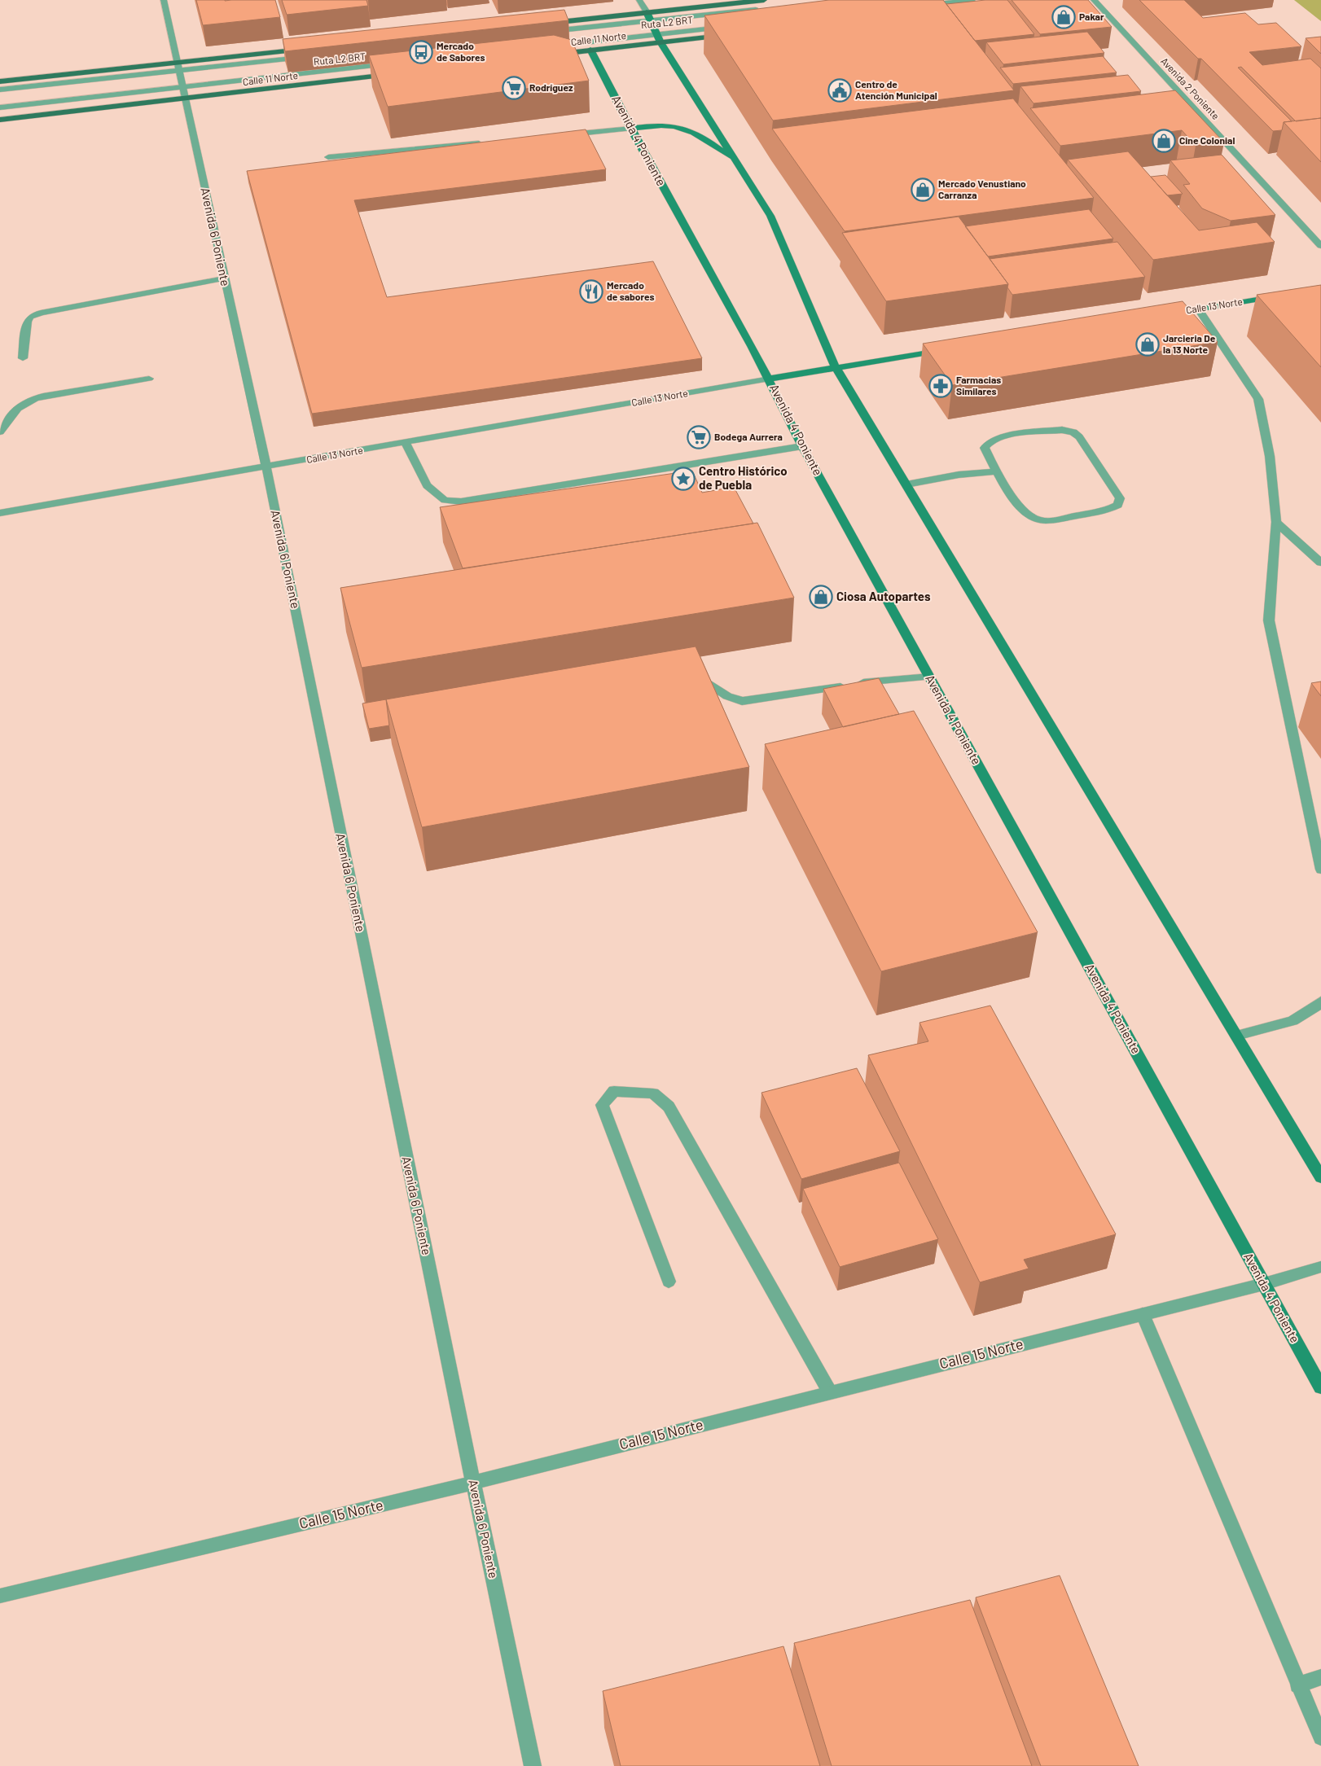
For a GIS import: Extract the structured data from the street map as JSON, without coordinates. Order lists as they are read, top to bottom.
{
  "streets": {
    "main road": ["Calle 11 Norte", "Avenida 4 Poniente", "Calle 13 Norte"],
    "street": [
      "Ruta L2 BRT",
      "Avenida 2 Poniente",
      "Avenida 6 Poniente",
      "Calle 15 Norte"
    ]
  },
  "crossings": [
    ["Ruta L2 BRT", "Calle 11 Norte"],
    ["Ruta L2 BRT", "Avenida 6 Poniente"],
    ["Calle 11 Norte", "Avenida 4 Poniente"],
    ["Calle 11 Norte", "Avenida 6 Poniente"],
    ["Avenida 4 Poniente", "Calle 13 Norte"],
    ["Avenida 4 Poniente", "Calle 15 Norte"],
    ["Avenida 6 Poniente", "Calle 13 Norte"],
    ["Avenida 6 Poniente", "Calle 15 Norte"]
  ],
  "places": {
    "shop": [
      "Pakar",
      "Cine Colonial",
      "Mercado Venustiano Carranza",
      "Jarcieria De la 13 Norte",
      "Ciosa Autopartes"
    ],
    "bus stop": ["Mercado de Sabores"],
    "supermarket": ["Rodríguez", "Bodega Aurrera"],
    "public building": ["Centro de Atención Municipal"],
    "restaurant": ["Mercado de sabores"],
    "pharmacy": ["Farmacias Similares"],
    "place": ["Centro Histórico de Puebla"]
  }
}
